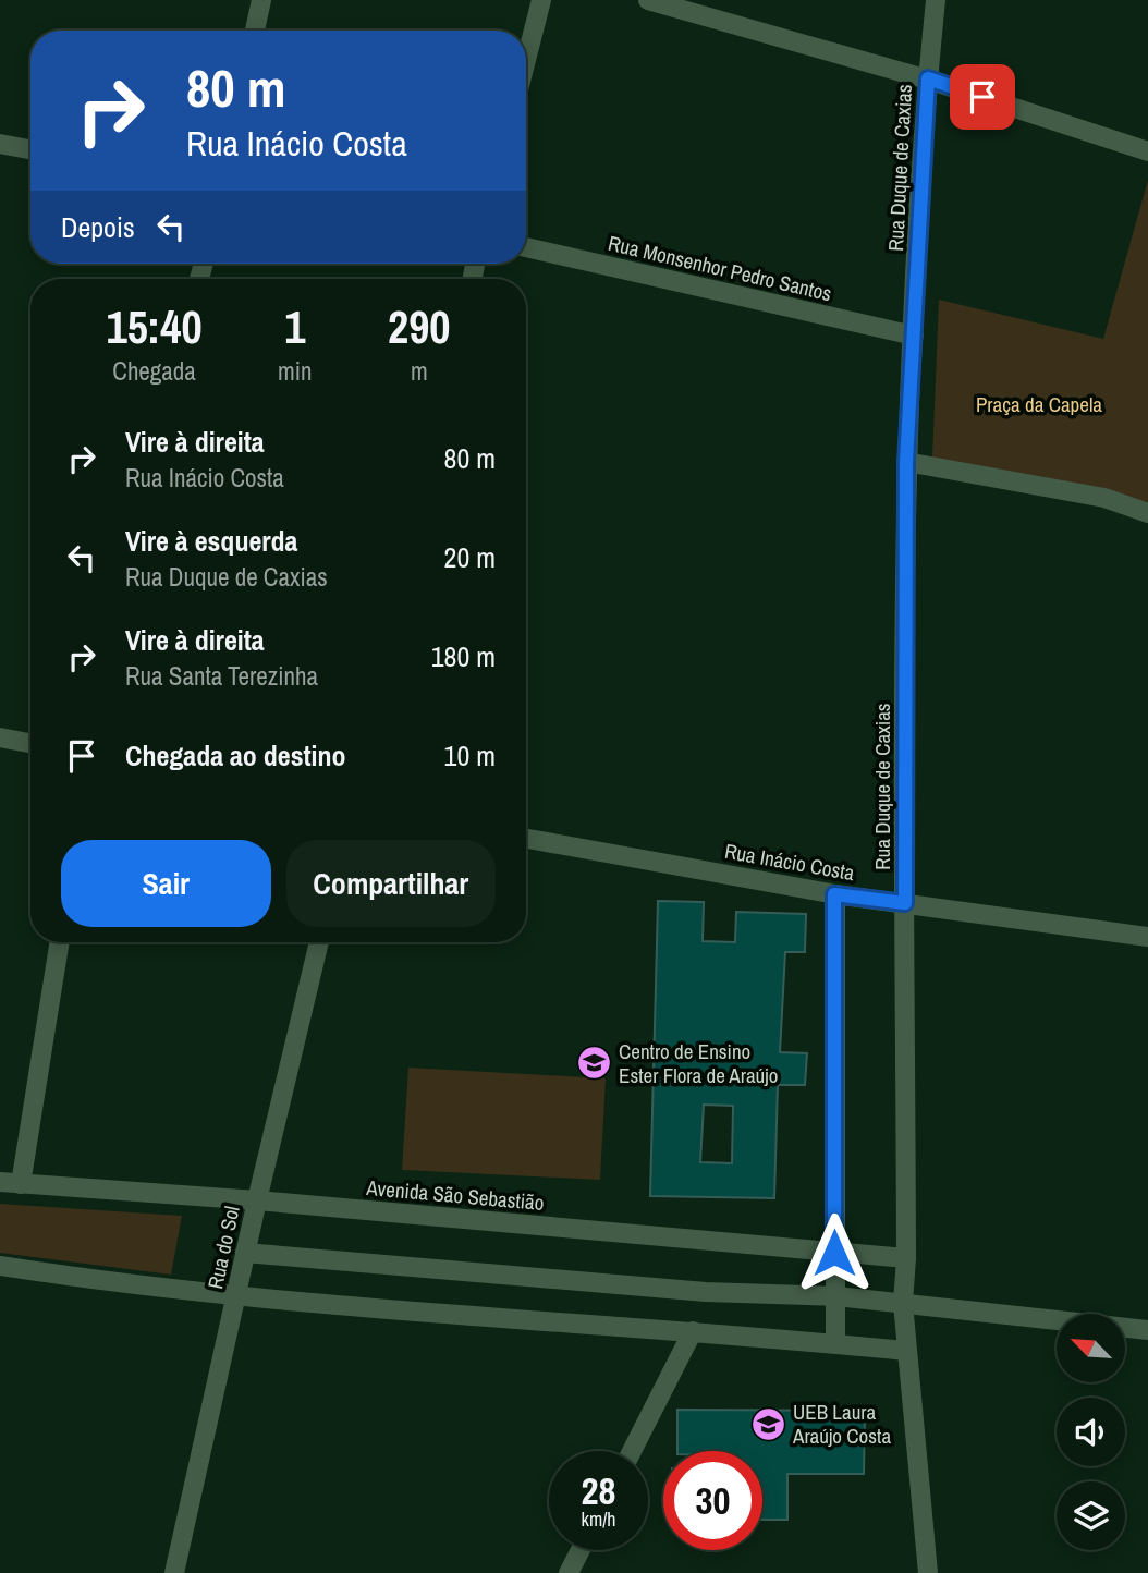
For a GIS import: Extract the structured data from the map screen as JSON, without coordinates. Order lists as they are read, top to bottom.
{
  "streets": {
    "street": [
      "Rua Duque de Caxias",
      "Rua Monsenhor Pedro Santos",
      "Rua Inácio Costa",
      "Avenida São Sebastião",
      "Rua do Sol"
    ]
  },
  "crossings": [
    ["Rua Duque de Caxias", "Rua Monsenhor Pedro Santos"],
    ["Rua Duque de Caxias", "Rua Inácio Costa"],
    ["Rua Duque de Caxias", "Avenida São Sebastião"],
    ["Avenida São Sebastião", "Rua do Sol"]
  ],
  "parks": ["Praça da Capela"],
  "places": {
    "school or university": ["Centro de Ensino Ester Flora de Araújo", "UEB Laura Araújo Costa"]
  },
  "north": "top left",
  "page": {
    "turn": ["80 m", "Rua Inácio Costa"],
    "then": "Depois",
    "eta": [
      "15:40",
      "Chegada",
      "1",
      "min",
      "290",
      "m"
    ],
    "list": [
      {
        "name": "Vire à direita",
        "note": "Rua Inácio Costa",
        "value": "80 m"
      },
      {
        "name": "Vire à esquerda",
        "note": "Rua Duque de Caxias",
        "value": "20 m"
      },
      {
        "name": "Vire à direita",
        "note": "Rua Santa Terezinha",
        "value": "180 m"
      },
      {
        "name": "Chegada ao destino",
        "value": "10 m"
      }
    ],
    "buttons": ["Sair", "Compartilhar"],
    "speed": "28 km/h",
    "limit": "30"
  }
}
